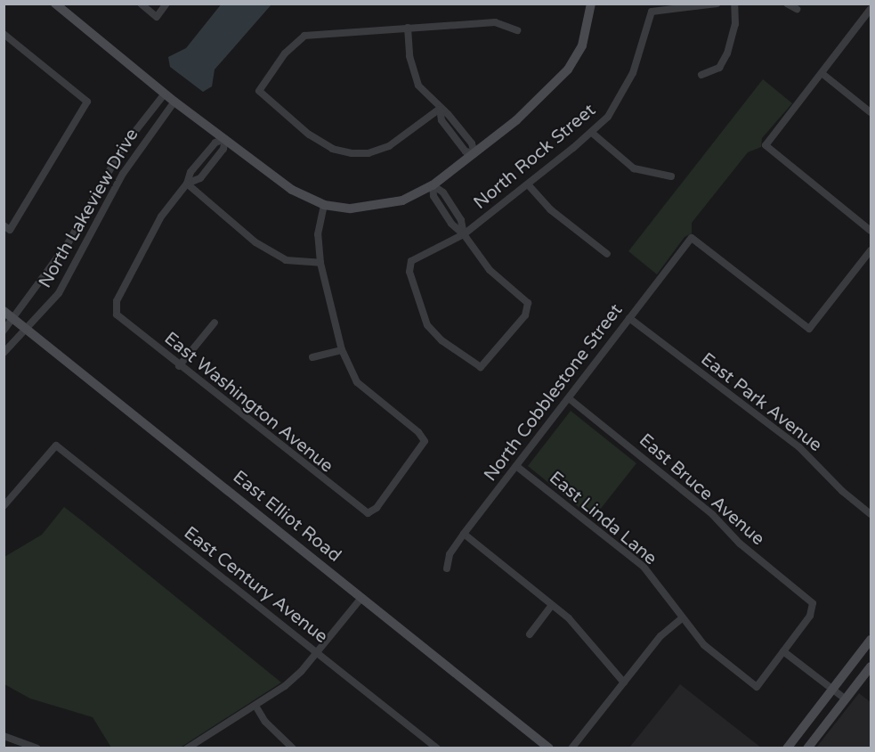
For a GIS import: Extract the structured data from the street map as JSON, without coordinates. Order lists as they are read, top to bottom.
{
  "streets": {
    "main road": ["East Elliot Road"],
    "street": [
      "North Rock Street",
      "North Lakeview Drive",
      "North Cobblestone Street",
      "East Washington Avenue",
      "East Park Avenue",
      "East Bruce Avenue",
      "East Linda Lane",
      "East Century Avenue"
    ]
  },
  "crossings": [
    ["North Lakeview Drive", "East Elliot Road"],
    ["North Cobblestone Street", "East Park Avenue"],
    ["North Cobblestone Street", "East Bruce Avenue"],
    ["North Cobblestone Street", "East Linda Lane"],
    ["East Bruce Avenue", "East Linda Lane"]
  ]
}
